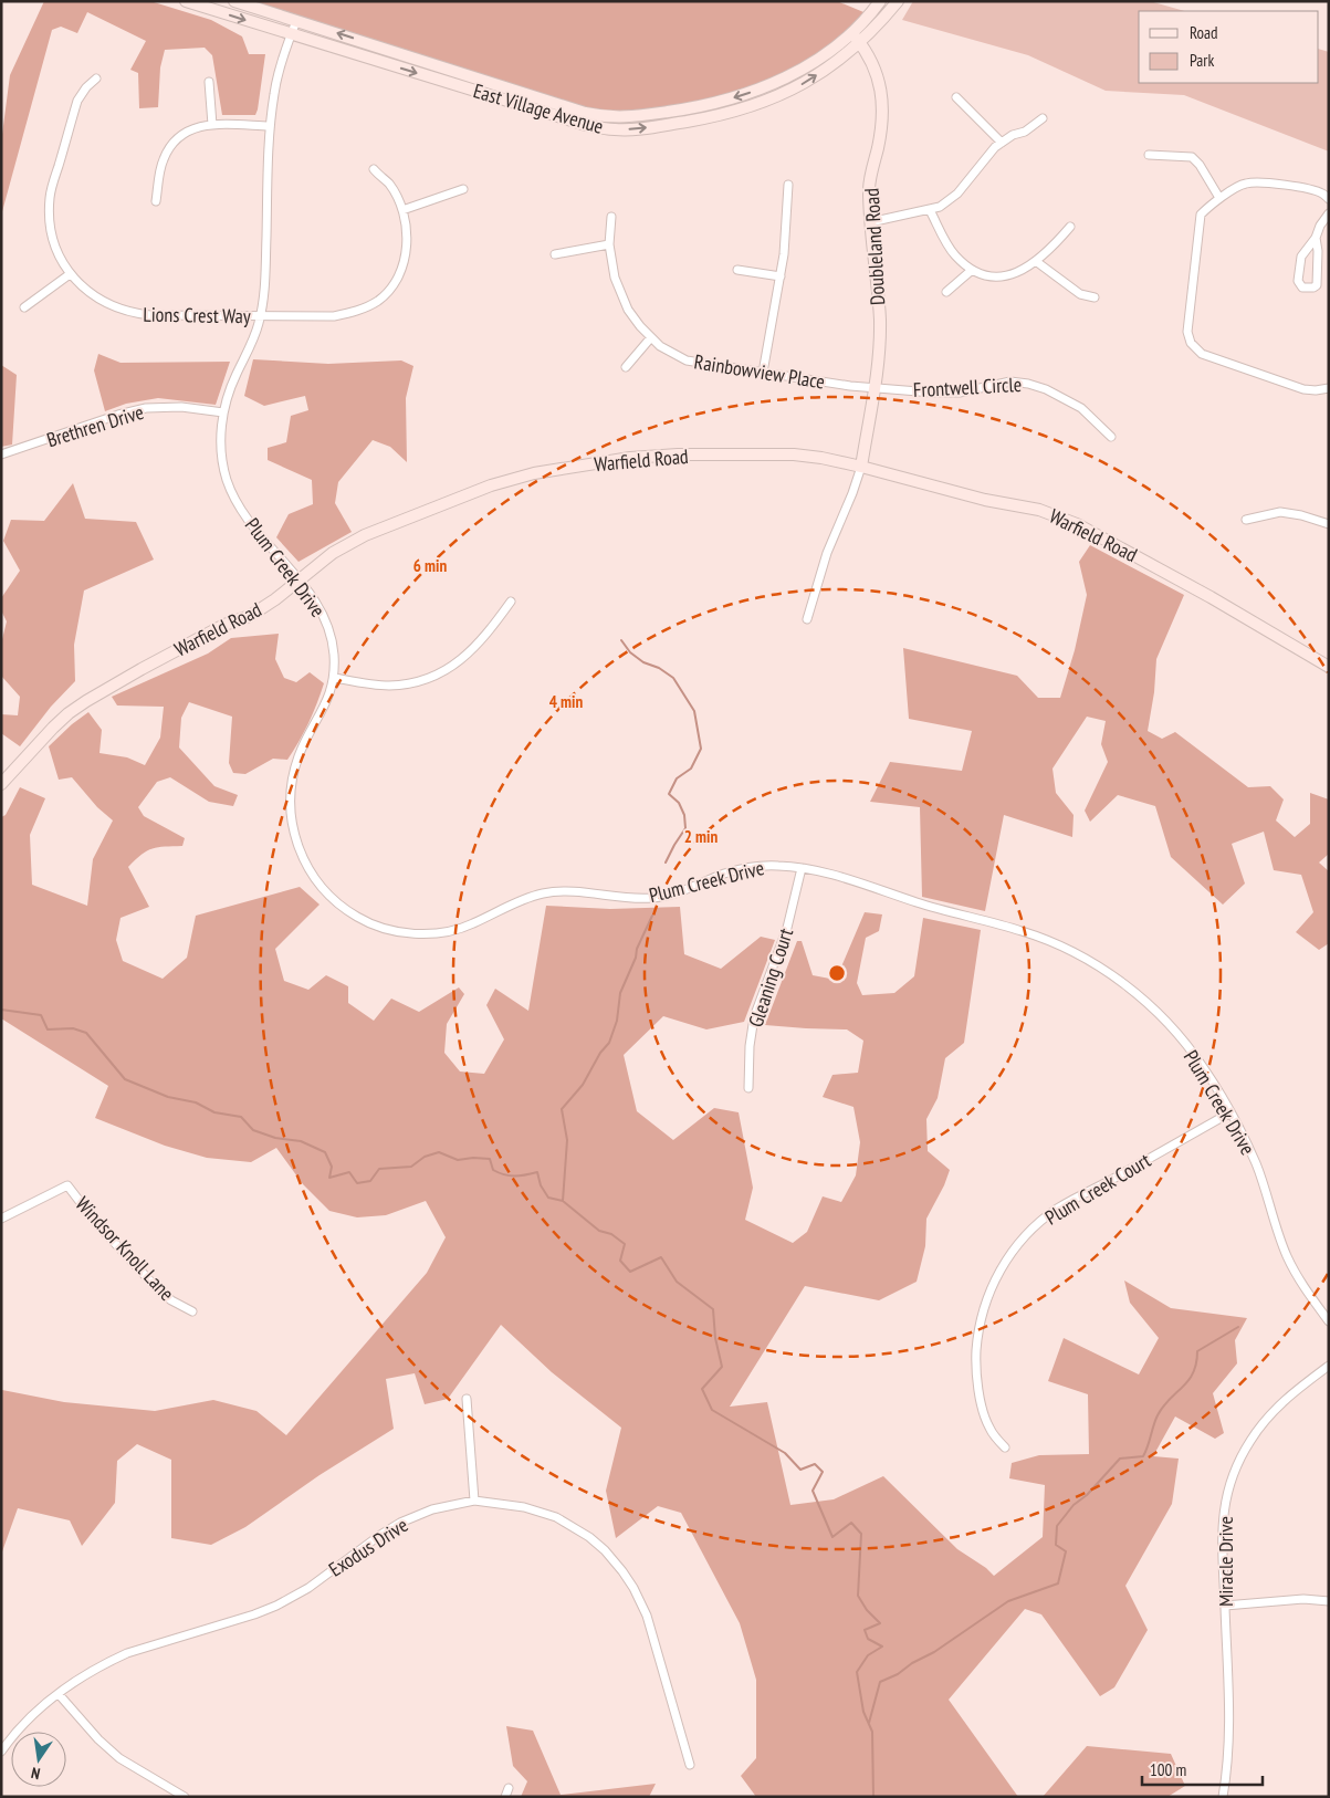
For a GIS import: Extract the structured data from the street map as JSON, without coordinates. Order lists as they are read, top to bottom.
{
  "streets": {
    "street": [
      "East Village Avenue",
      "Doubleland Road",
      "Lions Crest Way",
      "Rainbowview Place",
      "Frontwell Circle",
      "Brethren Drive",
      "Warfield Road",
      "Plum Creek Drive",
      "Gleaning Court",
      "Plum Creek Court",
      "Windsor Knoll Lane",
      "Exodus Drive",
      "Miracle Drive"
    ]
  },
  "crossings": [
    ["East Village Avenue", "Doubleland Road"],
    ["East Village Avenue", "Plum Creek Drive"],
    ["Doubleland Road", "Rainbowview Place"],
    ["Doubleland Road", "Frontwell Circle"],
    ["Doubleland Road", "Warfield Road"],
    ["Lions Crest Way", "Plum Creek Drive"],
    ["Rainbowview Place", "Frontwell Circle"],
    ["Brethren Drive", "Plum Creek Drive"],
    ["Warfield Road", "Plum Creek Drive"],
    ["Plum Creek Drive", "Gleaning Court"],
    ["Plum Creek Drive", "Plum Creek Court"]
  ],
  "legend": ["Road", "Park"],
  "scale_bar": "100 m",
  "north": "bottom",
  "rings": ["6 min", "4 min", "2 min"]
}
